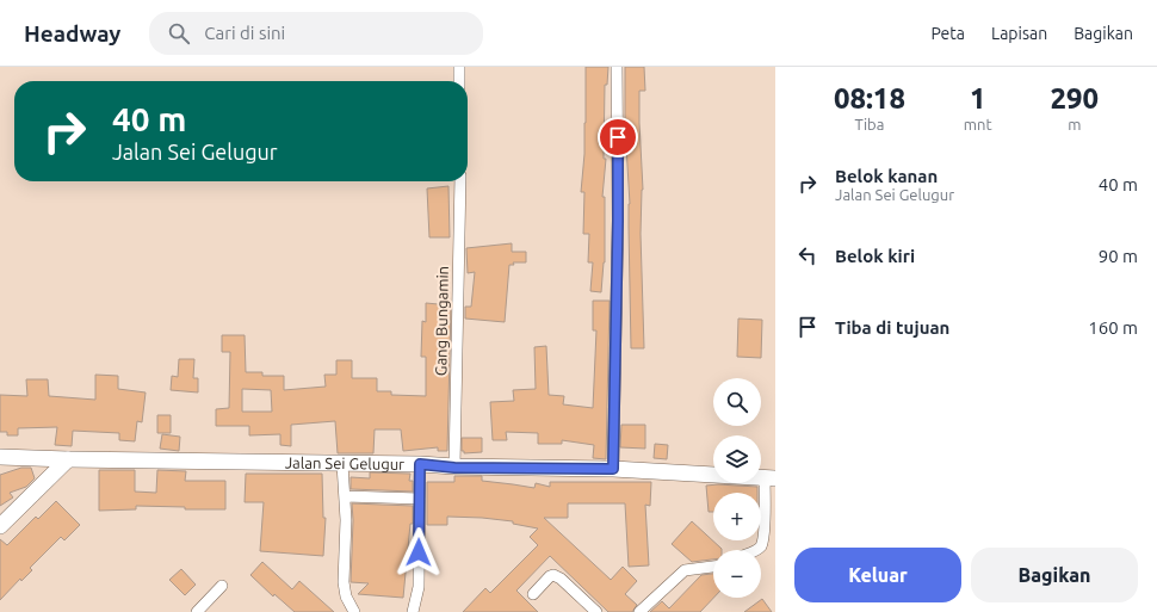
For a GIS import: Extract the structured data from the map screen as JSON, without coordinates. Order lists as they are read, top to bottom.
{
  "streets": {
    "main road": ["Jalan Sei Gelugur"],
    "street": ["Gang Bungamin"]
  },
  "crossings": [
    ["Gang Bungamin", "Jalan Sei Gelugur"]
  ],
  "page": {
    "header": "Headway",
    "search": "Cari di sini",
    "nav": ["Peta", "Lapisan", "Bagikan"],
    "eta": [
      "08:18",
      "Tiba",
      "1",
      "mnt",
      "290",
      "m"
    ],
    "turn": ["40 m", "Jalan Sei Gelugur"],
    "list": [
      {
        "name": "Belok kanan",
        "note": "Jalan Sei Gelugur",
        "value": "40 m"
      },
      {
        "name": "Belok kiri",
        "value": "90 m"
      },
      {
        "name": "Tiba di tujuan",
        "value": "160 m"
      }
    ],
    "map_buttons": ["+", "−"],
    "buttons": ["Keluar", "Bagikan"]
  }
}
